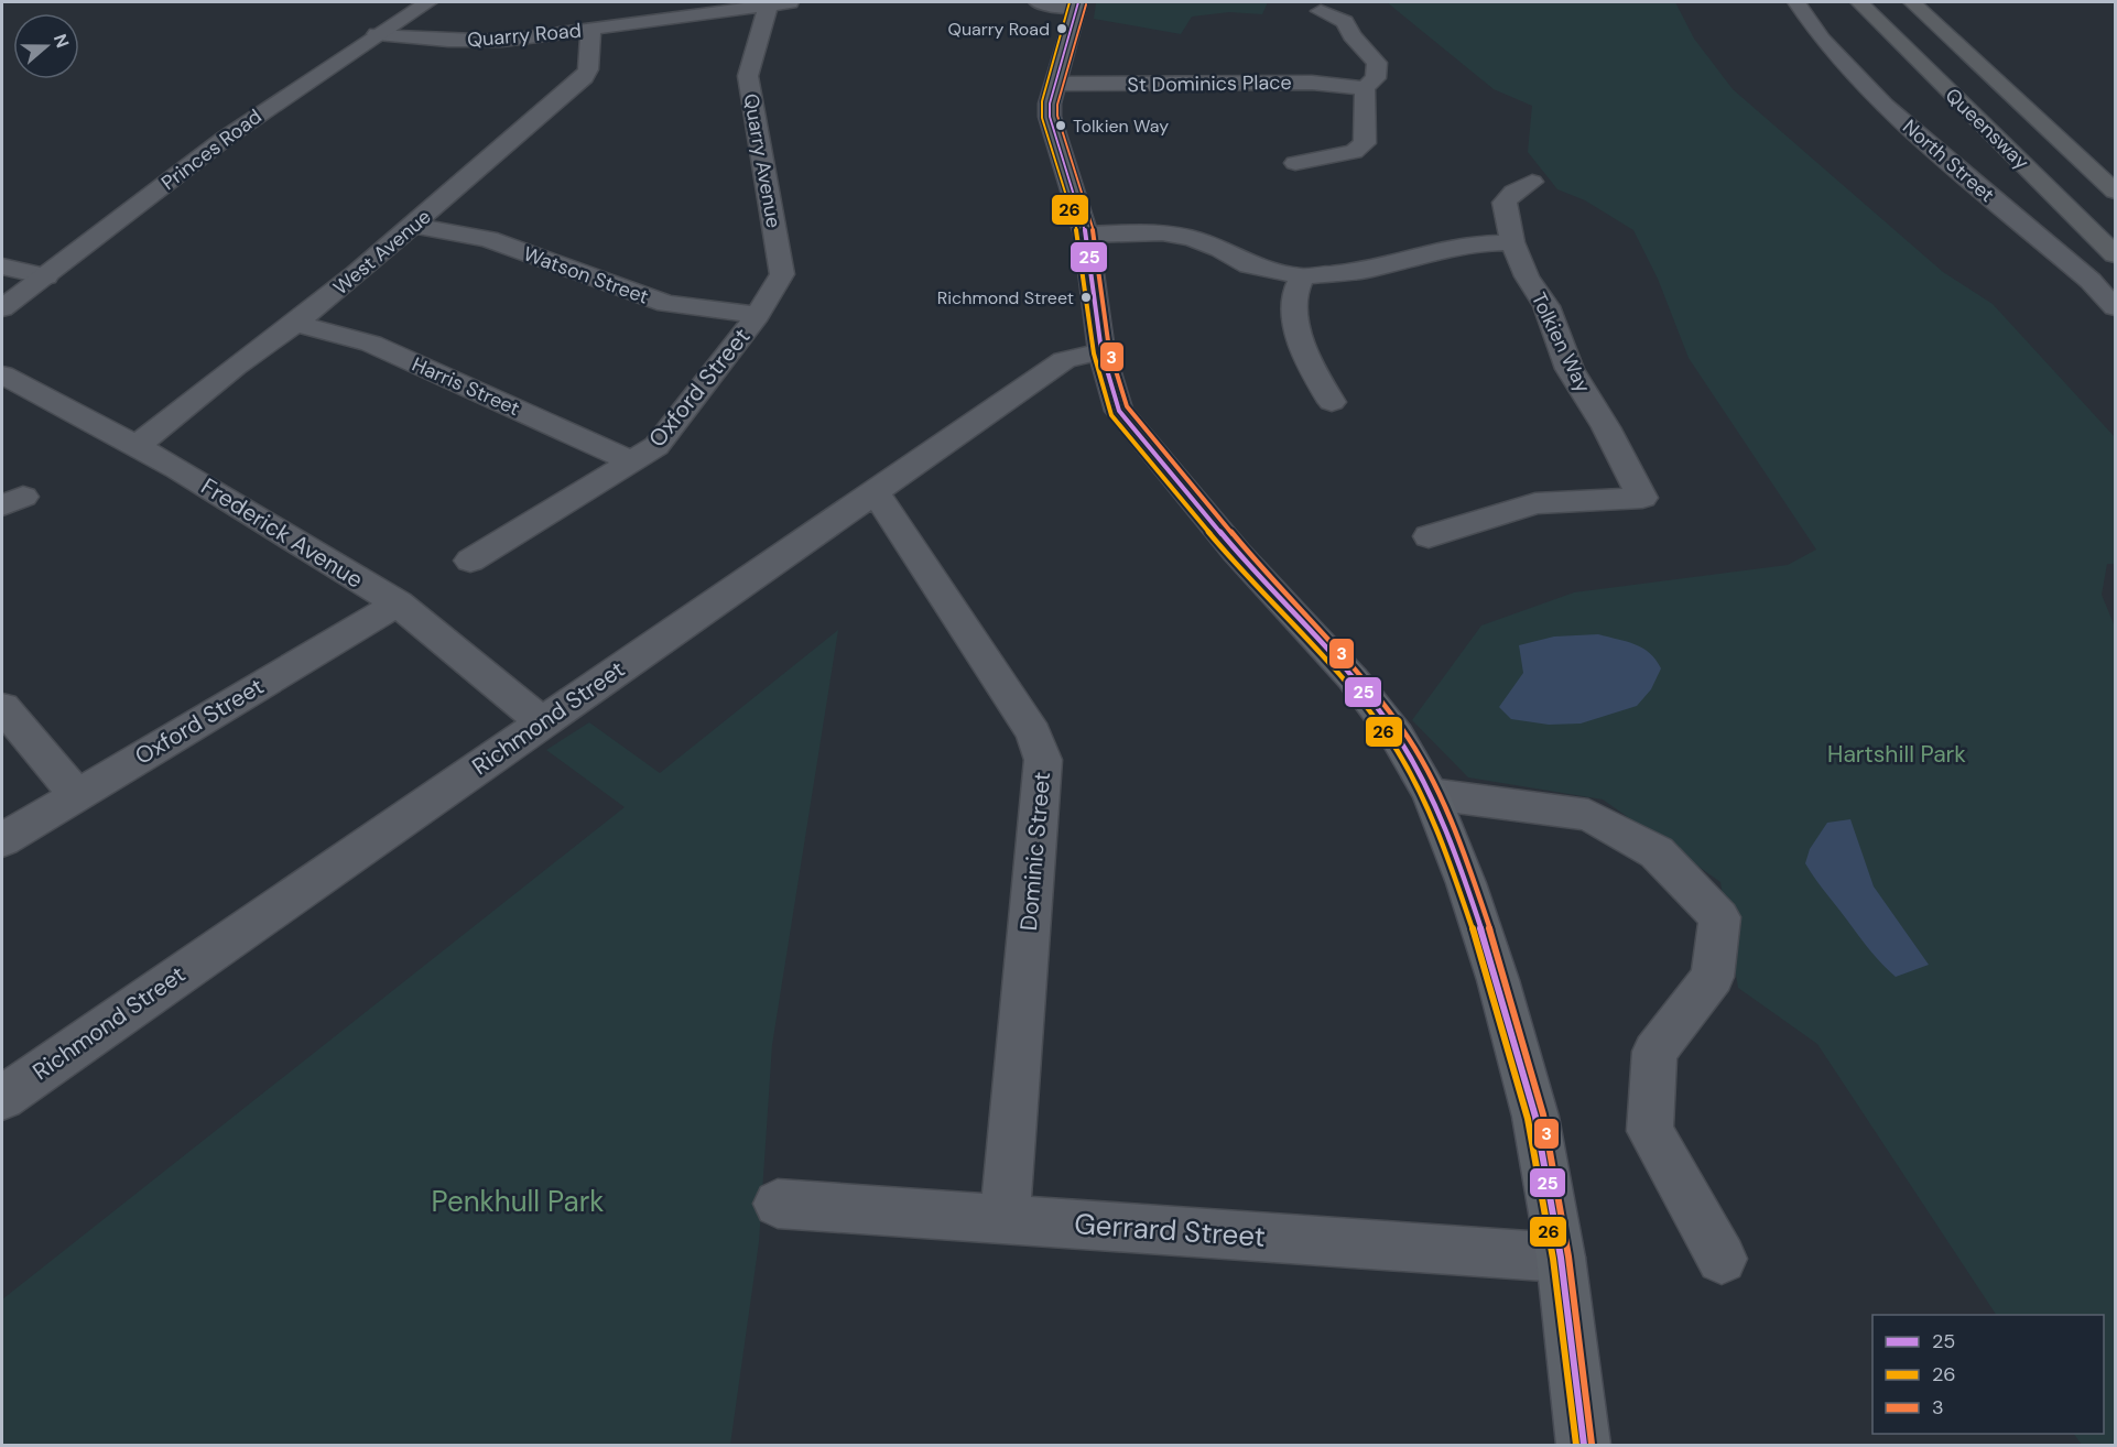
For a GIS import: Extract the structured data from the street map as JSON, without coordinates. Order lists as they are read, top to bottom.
{
  "streets": {
    "highway": ["Queensway"],
    "street": [
      "Quarry Road",
      "St Dominics Place",
      "Princes Road",
      "Quarry Avenue",
      "North Street",
      "West Avenue",
      "Watson Street",
      "Tolkien Way",
      "Harris Street",
      "Oxford Street",
      "Frederick Avenue",
      "Richmond Street",
      "Dominic Street",
      "Gerrard Street"
    ]
  },
  "crossings": [
    ["Quarry Road", "Princes Road"],
    ["Quarry Road", "Quarry Avenue"],
    ["Quarry Road", "West Avenue"],
    ["Quarry Avenue", "Watson Street"],
    ["Quarry Avenue", "Oxford Street"],
    ["West Avenue", "Watson Street"],
    ["West Avenue", "Harris Street"],
    ["West Avenue", "Frederick Avenue"],
    ["Watson Street", "Oxford Street"],
    ["Harris Street", "Oxford Street"],
    ["Oxford Street", "Frederick Avenue"],
    ["Frederick Avenue", "Richmond Street"],
    ["Richmond Street", "Dominic Street"],
    ["Dominic Street", "Gerrard Street"]
  ],
  "parks": ["Hartshill Park", "Penkhull Park"],
  "places": ["Quarry Road", "Tolkien Way", "Richmond Street"],
  "lines": ["transit line 25", "transit line 26", "transit line 3"],
  "legend": ["25", "26", "3"],
  "north": "right"
}
